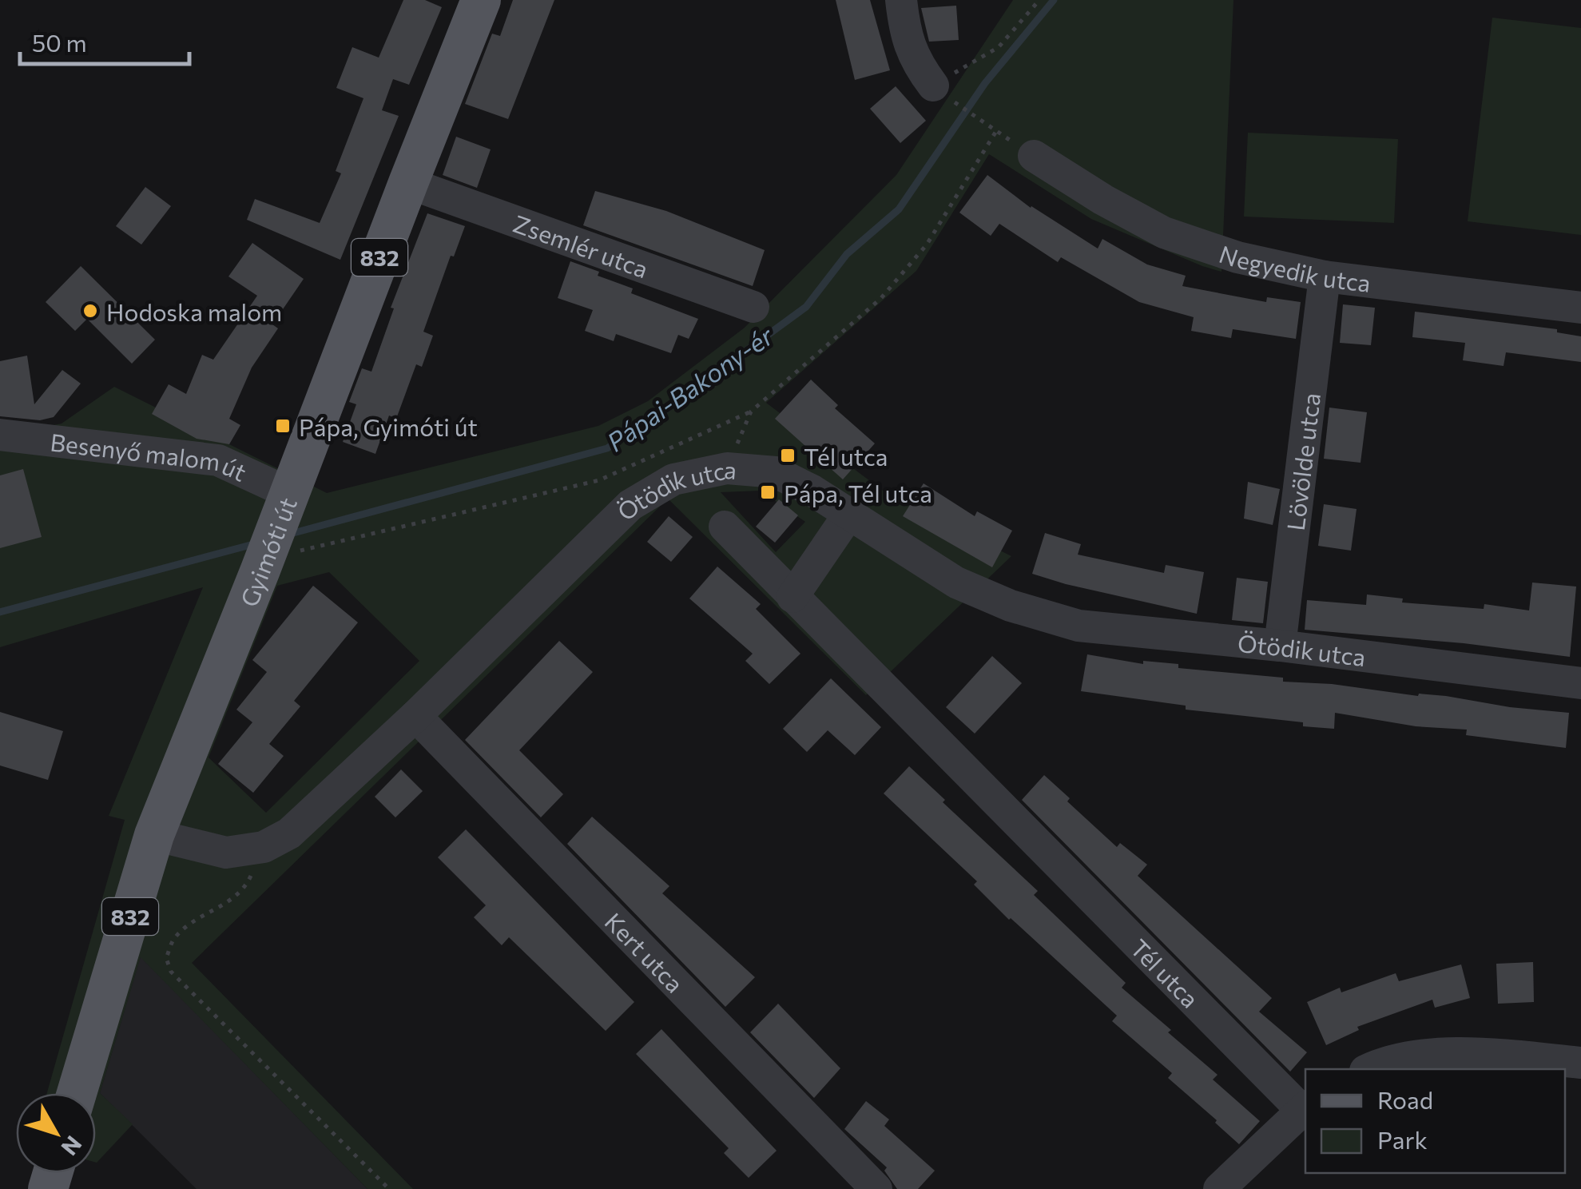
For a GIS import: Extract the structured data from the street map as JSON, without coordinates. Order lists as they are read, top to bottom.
{
  "streets": {
    "main road": ["832", "Gyimóti út"],
    "street": [
      "Zsemlér utca",
      "Negyedik utca",
      "Besenyő malom út",
      "Lövölde utca",
      "Ötödik utca",
      "Kert utca",
      "Tél utca"
    ]
  },
  "crossings": [
    ["Zsemlér utca", "Gyimóti út"],
    ["Negyedik utca", "Lövölde utca"],
    ["Besenyő malom út", "Gyimóti út"],
    ["Lövölde utca", "Ötödik utca"],
    ["Ötödik utca", "Gyimóti út"],
    ["Ötödik utca", "Kert utca"]
  ],
  "water": ["Pápai-Bakony-ér"],
  "places": {
    "other": ["Hodoska malom"],
    "transit": ["Pápa, Gyimóti út", "Tél utca", "Pápa, Tél utca"]
  },
  "legend": ["Road", "Park"],
  "scale_bar": "50 m",
  "north": "bottom right"
}
